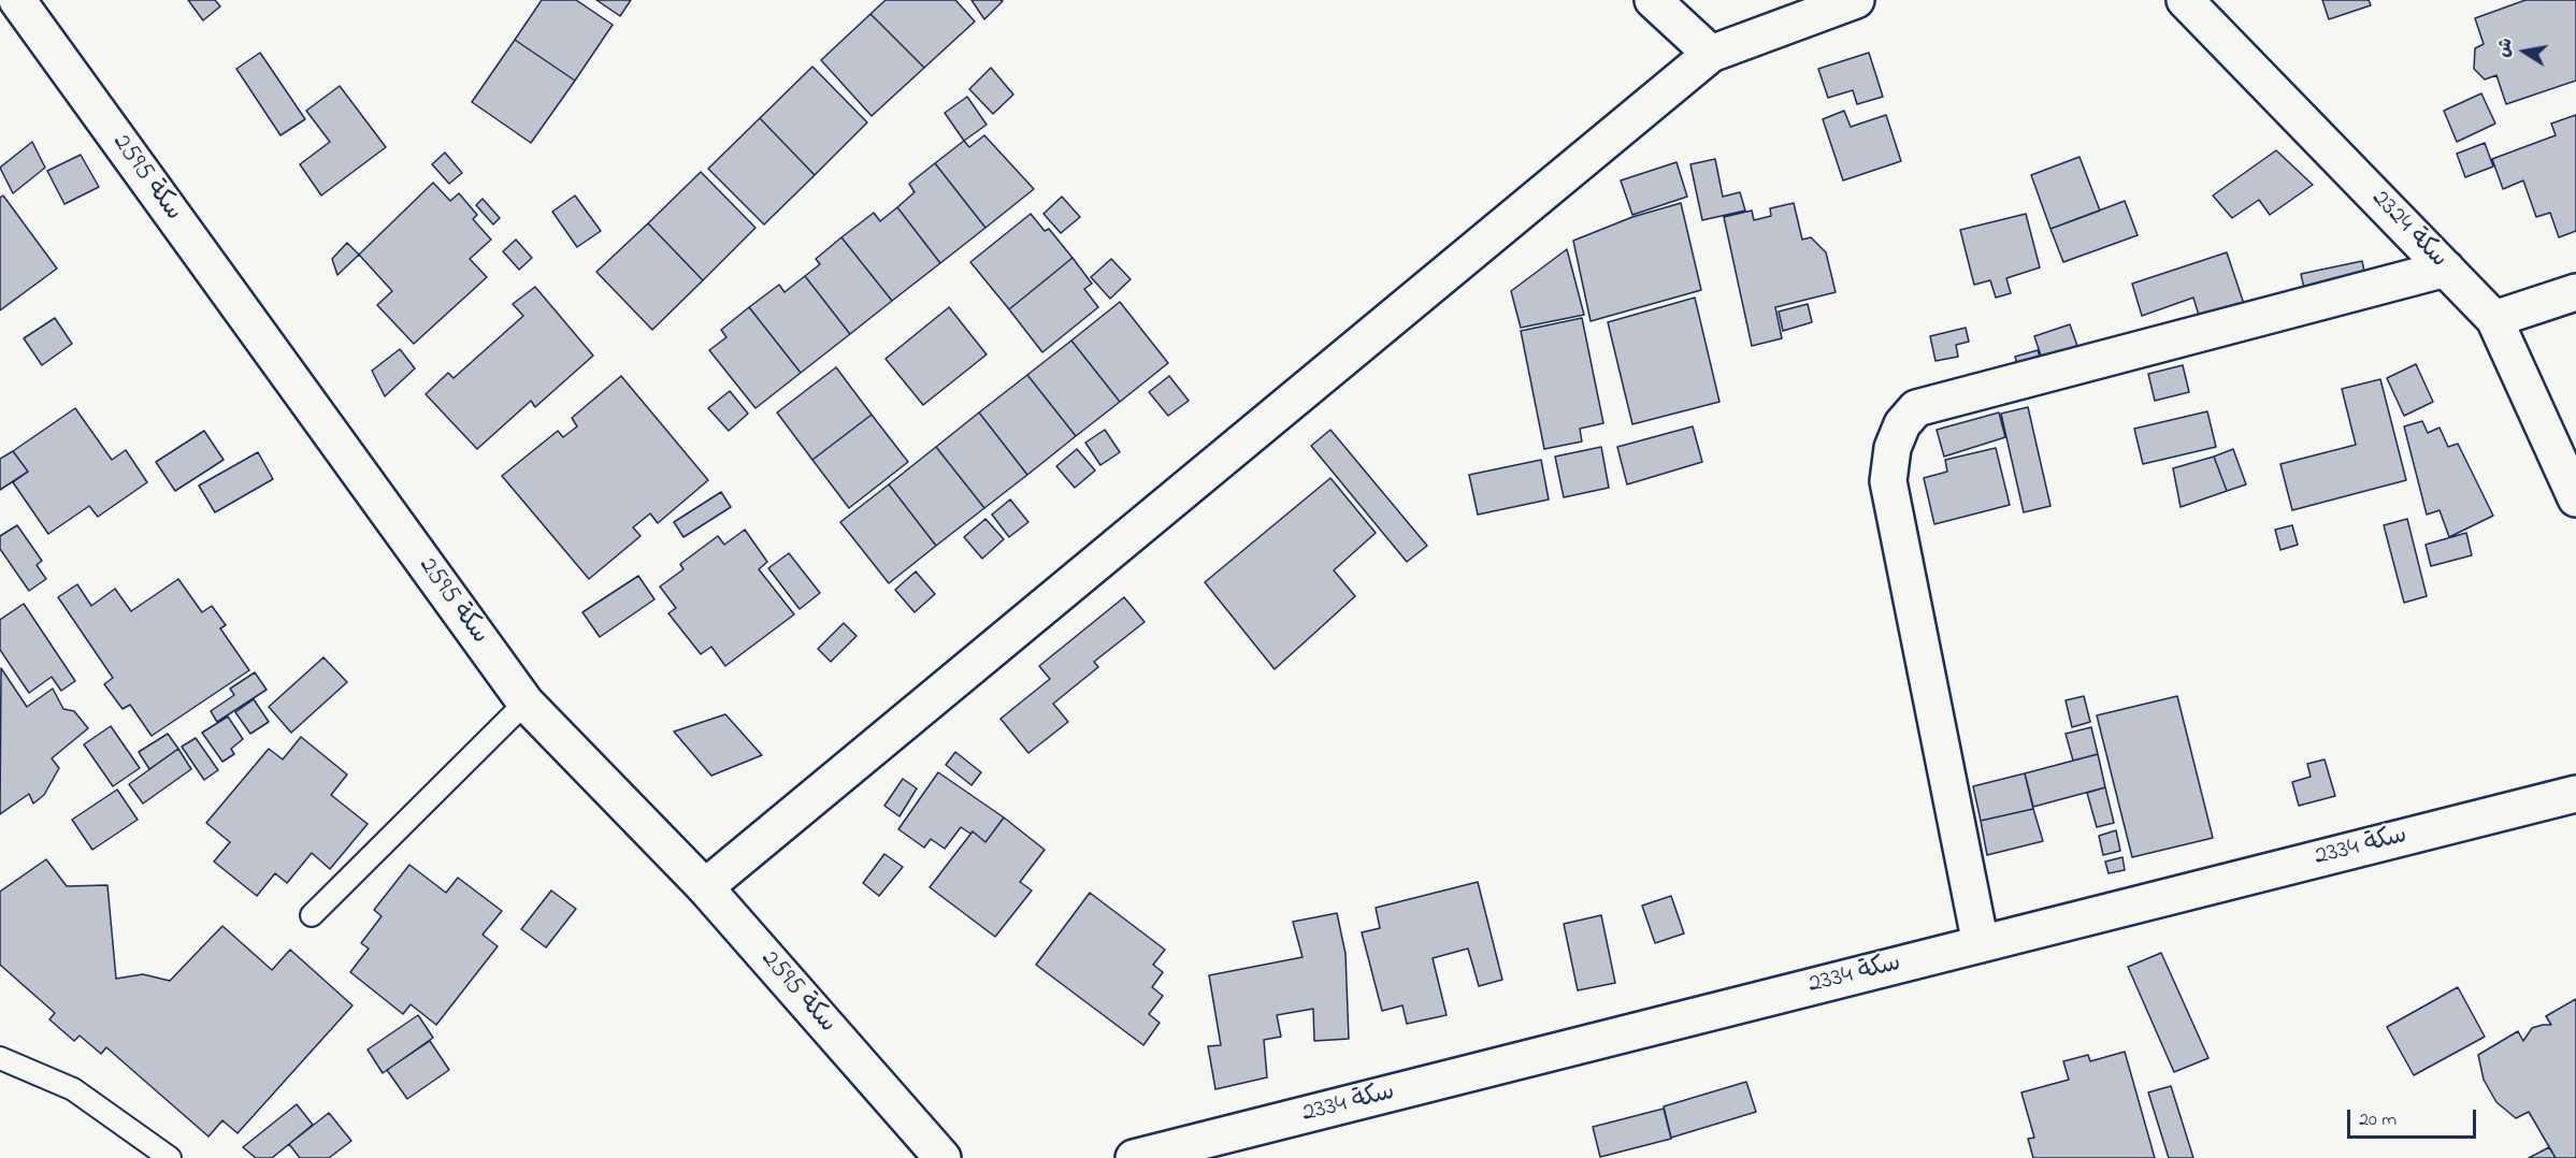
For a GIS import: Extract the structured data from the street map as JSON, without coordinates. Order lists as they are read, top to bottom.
{
  "streets": {
    "street": ["سكة 2595", "سكة 2324", "سكة 2334"]
  },
  "scale_bar": "20 m",
  "north": "left"
}
